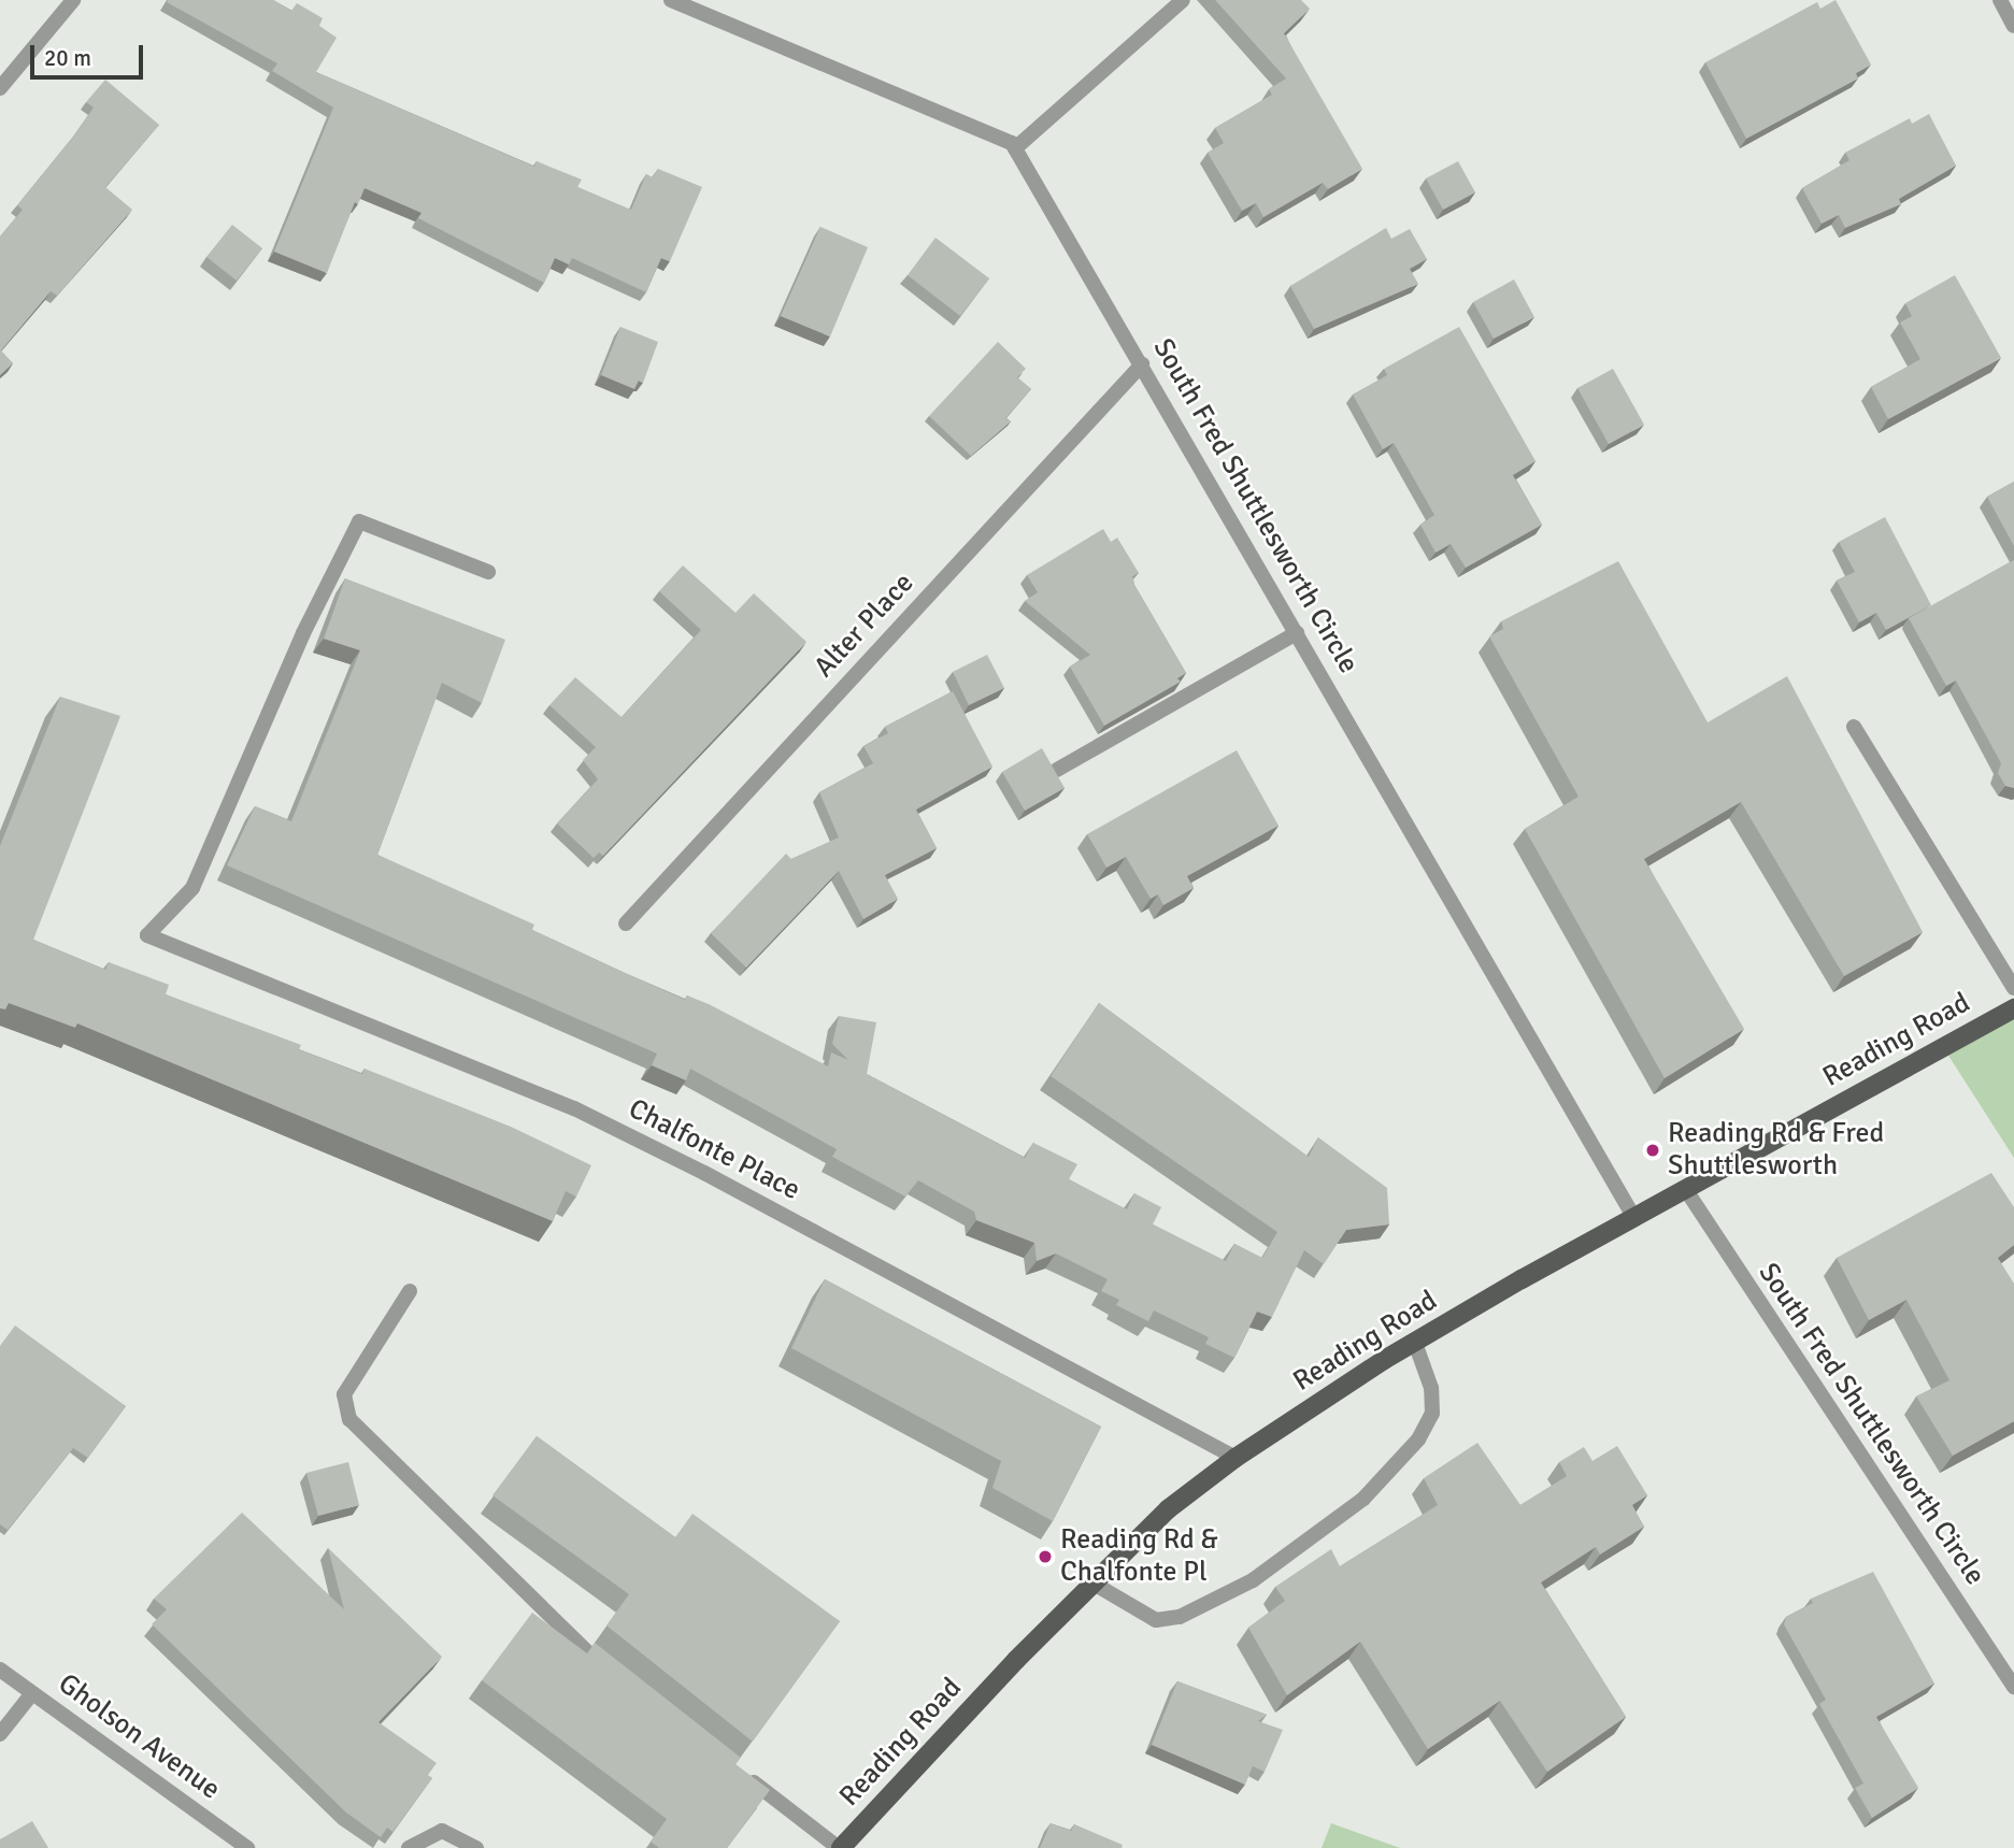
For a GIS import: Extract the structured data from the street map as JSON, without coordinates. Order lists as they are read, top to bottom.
{
  "streets": {
    "main road": ["Reading Road"],
    "street": [
      "South Fred Shuttlesworth Circle",
      "Alter Place",
      "Chalfonte Place",
      "Gholson Avenue"
    ]
  },
  "crossings": [
    ["South Fred Shuttlesworth Circle", "Alter Place"],
    ["South Fred Shuttlesworth Circle", "Reading Road"],
    ["Reading Road", "Chalfonte Place"]
  ],
  "places": ["Reading Rd & Fred Shuttlesworth", "Reading Rd & Chalfonte Pl"],
  "scale_bar": "20 m"
}
